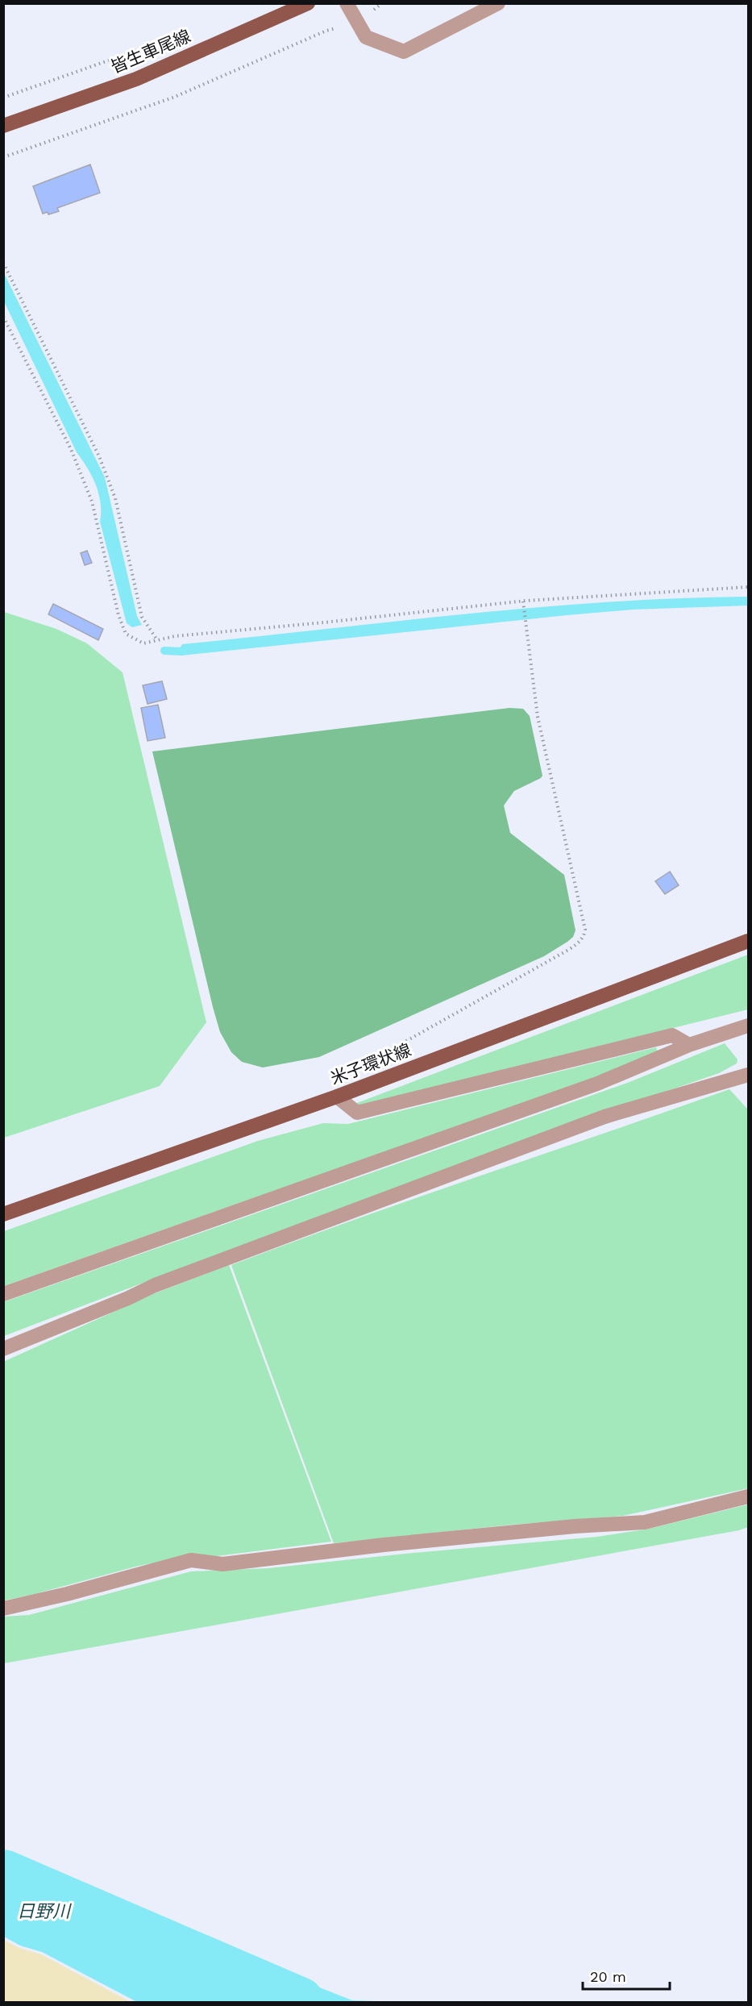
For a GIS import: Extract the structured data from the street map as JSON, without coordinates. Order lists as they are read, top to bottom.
{
  "streets": {
    "main road": ["皆生車尾線", "米子環状線"]
  },
  "water": ["日野川"],
  "scale_bar": "20 m"
}
